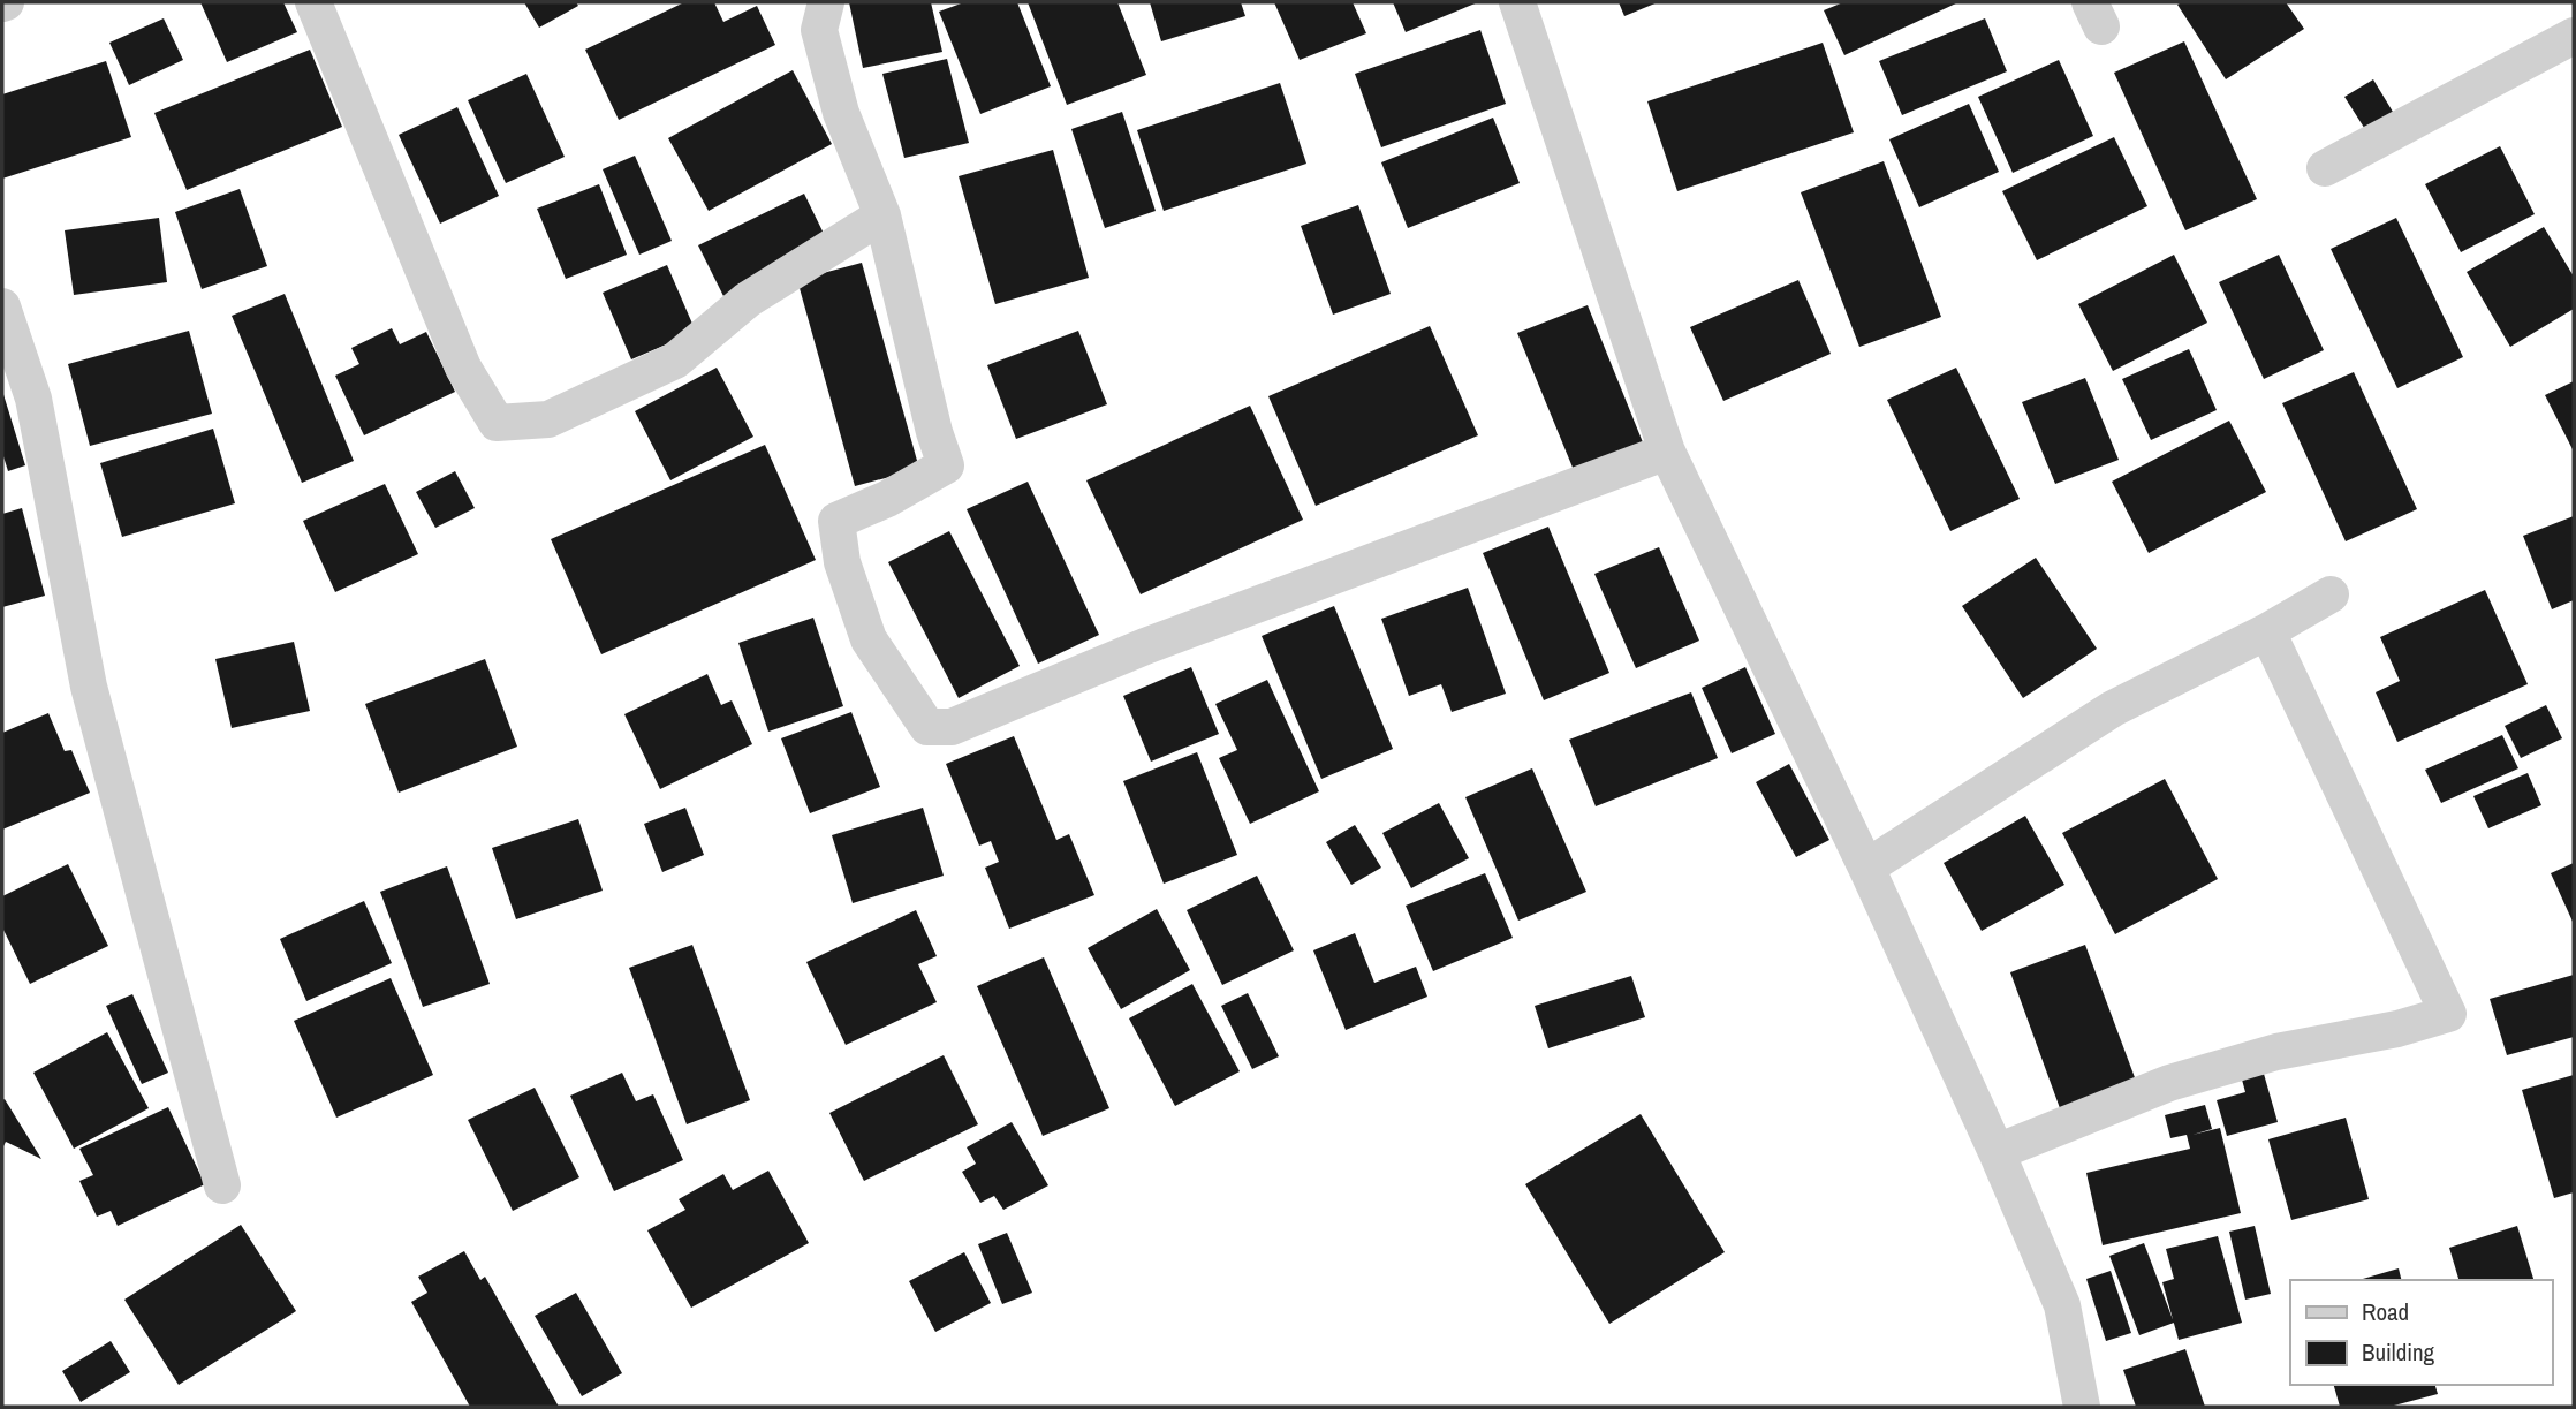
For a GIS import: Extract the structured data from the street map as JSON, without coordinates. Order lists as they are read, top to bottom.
{
  "legend": ["Road", "Building"]
}
